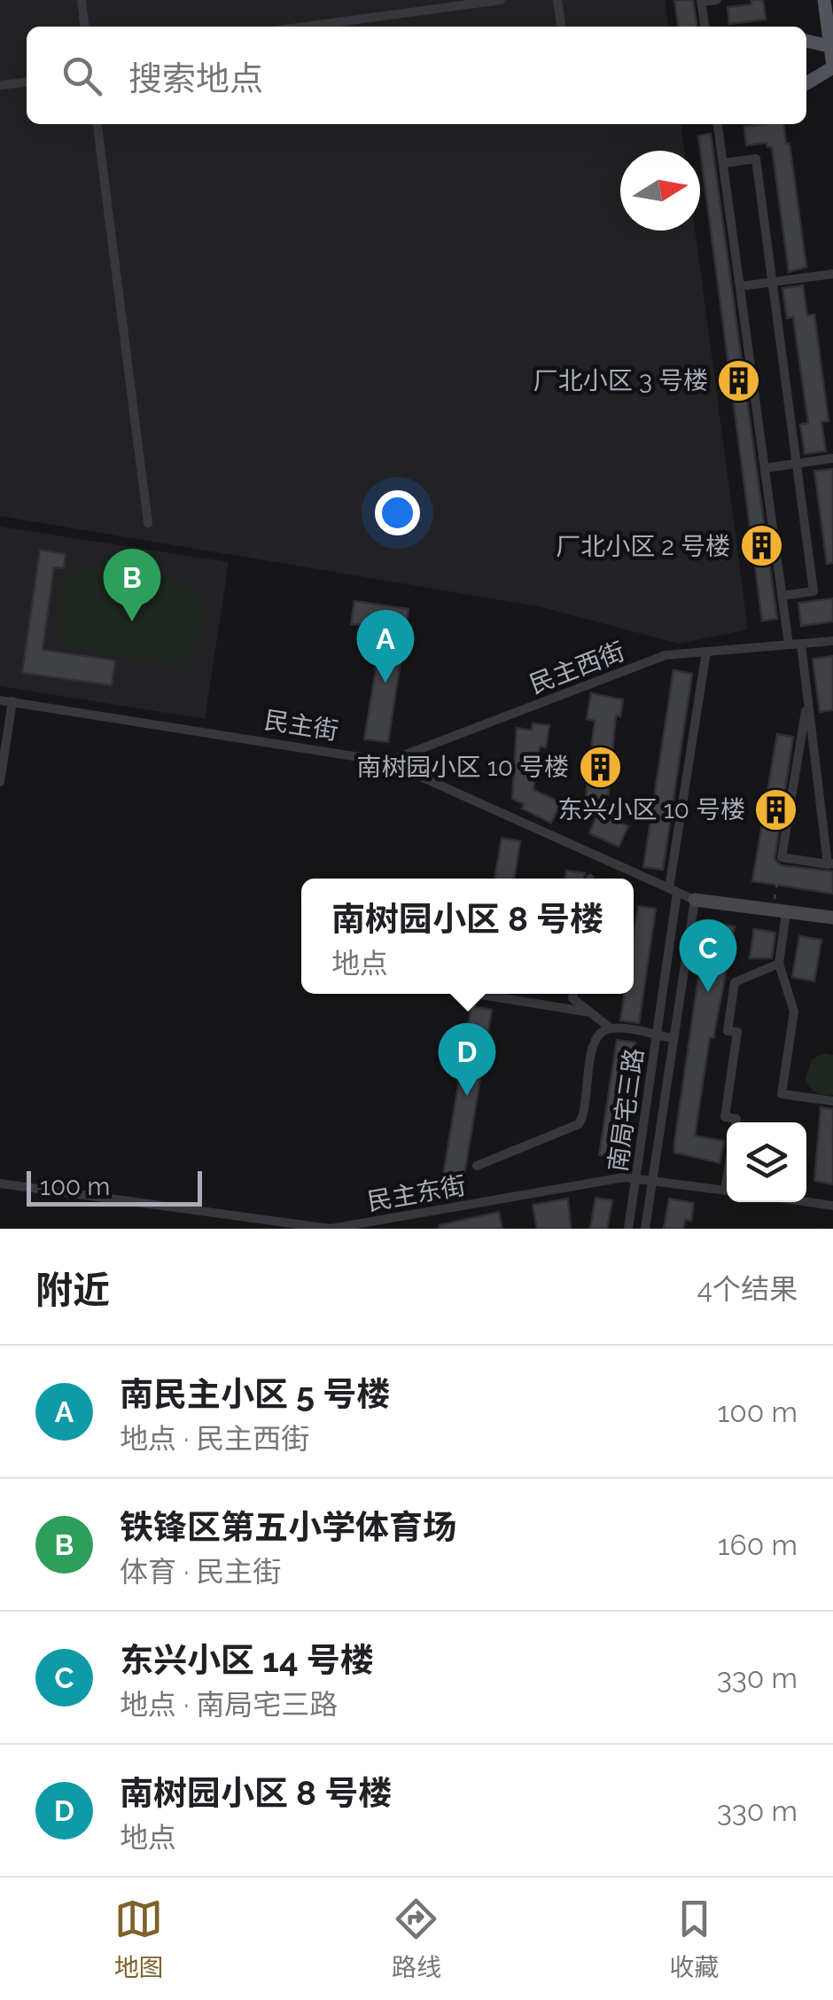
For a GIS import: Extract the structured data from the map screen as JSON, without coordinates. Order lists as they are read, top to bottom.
{
  "streets": {
    "main road": ["民主街"],
    "street": ["民主西街", "南局宅三路", "民主东街"]
  },
  "crossings": [
    ["民主西街", "民主街"],
    ["民主西街", "南局宅三路"],
    ["民主街", "南局宅三路"],
    ["南局宅三路", "民主东街"]
  ],
  "places": {
    "building": [
      "厂北小区 3 号楼",
      "厂北小区 2 号楼",
      "南树园小区 10 号楼",
      "东兴小区 10 号楼"
    ]
  },
  "scale_bar": "100 m",
  "north": "right",
  "page": {
    "search": "搜索地点",
    "pins": [
      "B",
      "A",
      "C",
      "D"
    ],
    "popup": ["南树园小区 8 号楼", "地点"],
    "scale": "100 m",
    "heading": ["附近", "4个结果"],
    "list": [
      {
        "mark": "A",
        "name": "南民主小区 5 号楼",
        "note": "地点 · 民主西街",
        "value": "100 m"
      },
      {
        "mark": "B",
        "name": "铁锋区第五小学体育场",
        "note": "体育 · 民主街",
        "value": "160 m"
      },
      {
        "mark": "C",
        "name": "东兴小区 14 号楼",
        "note": "地点 · 南局宅三路",
        "value": "330 m"
      },
      {
        "mark": "D",
        "name": "南树园小区 8 号楼",
        "note": "地点",
        "value": "330 m"
      }
    ],
    "nav": ["地图", "路线", "收藏"]
  }
}
